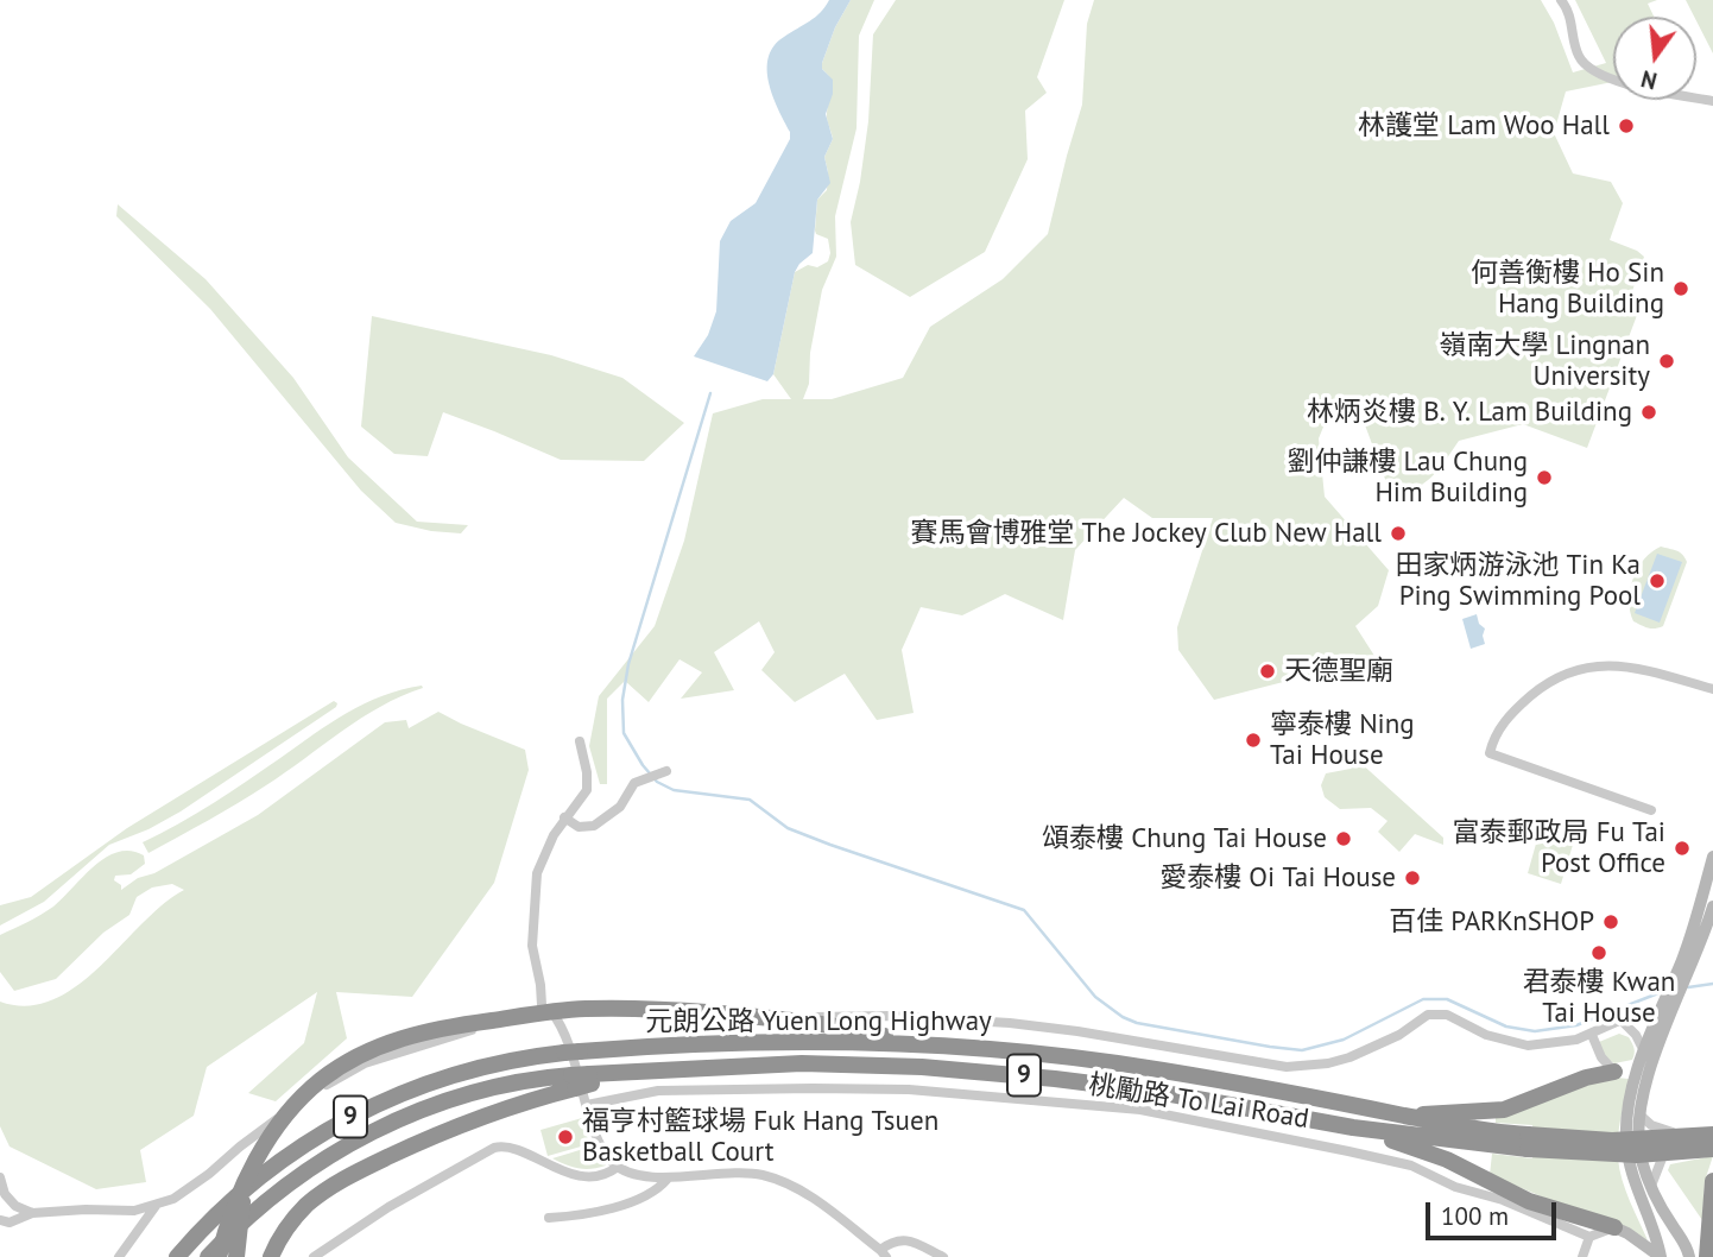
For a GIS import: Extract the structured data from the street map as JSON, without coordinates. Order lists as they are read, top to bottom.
{
  "streets": {
    "highway": ["元朗公路 Yuen Long Highway", "9"],
    "street": ["桃勵路 To Lai Road"]
  },
  "crossings": [
    ["元朗公路 Yuen Long Highway", "9"]
  ],
  "places": [
    "林護堂 Lam Woo Hall",
    "何善衡樓 Ho Sin Hang Building",
    "嶺南大學 Lingnan University",
    "林炳炎樓 B. Y. Lam Building",
    "劉仲謙樓 Lau Chung Him Building",
    "賽馬會博雅堂 The Jockey Club New Hall",
    "田家炳游泳池 Tin Ka Ping Swimming Pool",
    "天德聖廟",
    "寧泰樓 Ning Tai House",
    "頌泰樓 Chung Tai House",
    "富泰郵政局 Fu Tai Post Office",
    "愛泰樓 Oi Tai House",
    "百佳 PARKnSHOP",
    "君泰樓 Kwan Tai House",
    "福亨村籃球場 Fuk Hang Tsuen Basketball Court"
  ],
  "scale_bar": "100 m",
  "north": "bottom"
}
